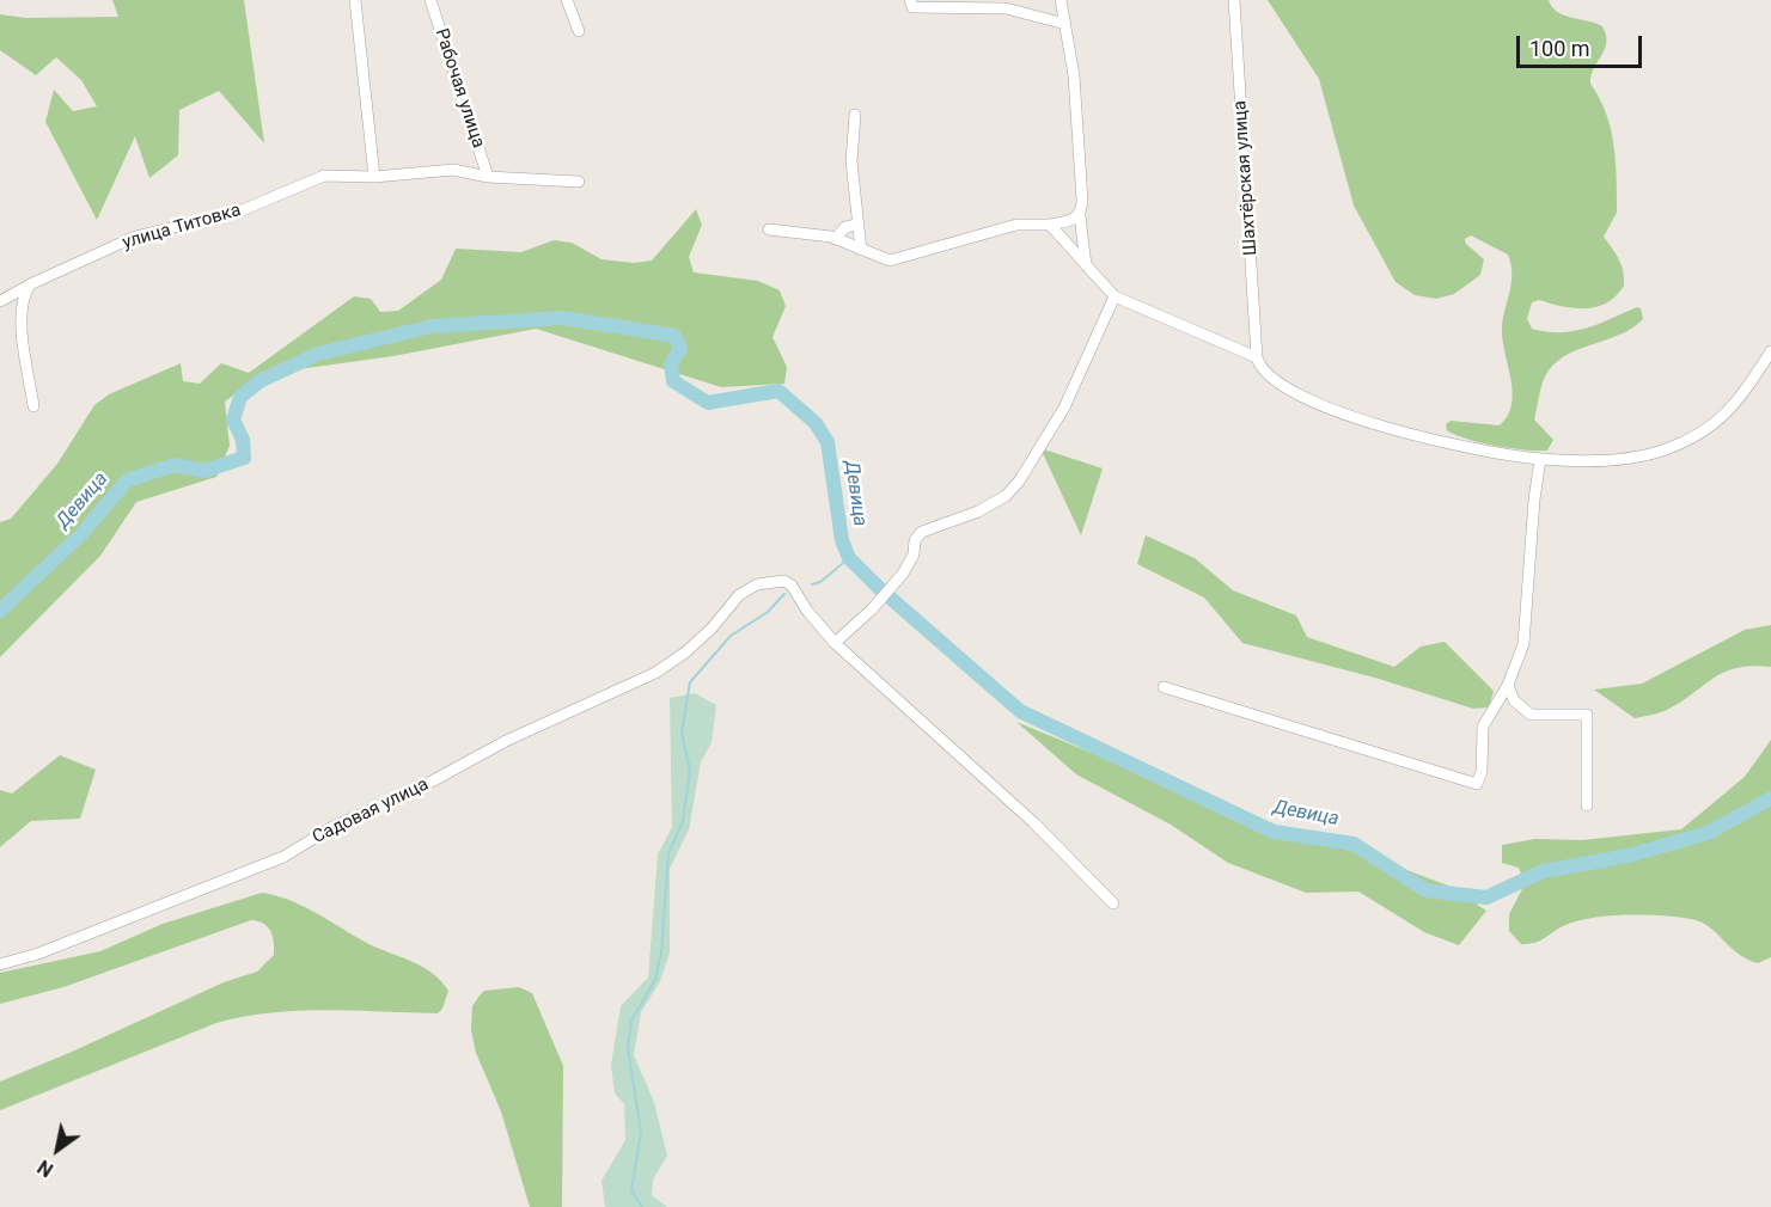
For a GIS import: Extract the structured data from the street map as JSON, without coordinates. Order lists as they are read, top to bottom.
{
  "streets": {
    "street": [
      "Рабочая улица",
      "Шахтёрская улица",
      "улица Титовка",
      "Садовая улица"
    ]
  },
  "crossings": [
    ["Рабочая улица", "улица Титовка"]
  ],
  "water": ["Девица"],
  "scale_bar": "100 m",
  "north": "bottom left"
}
